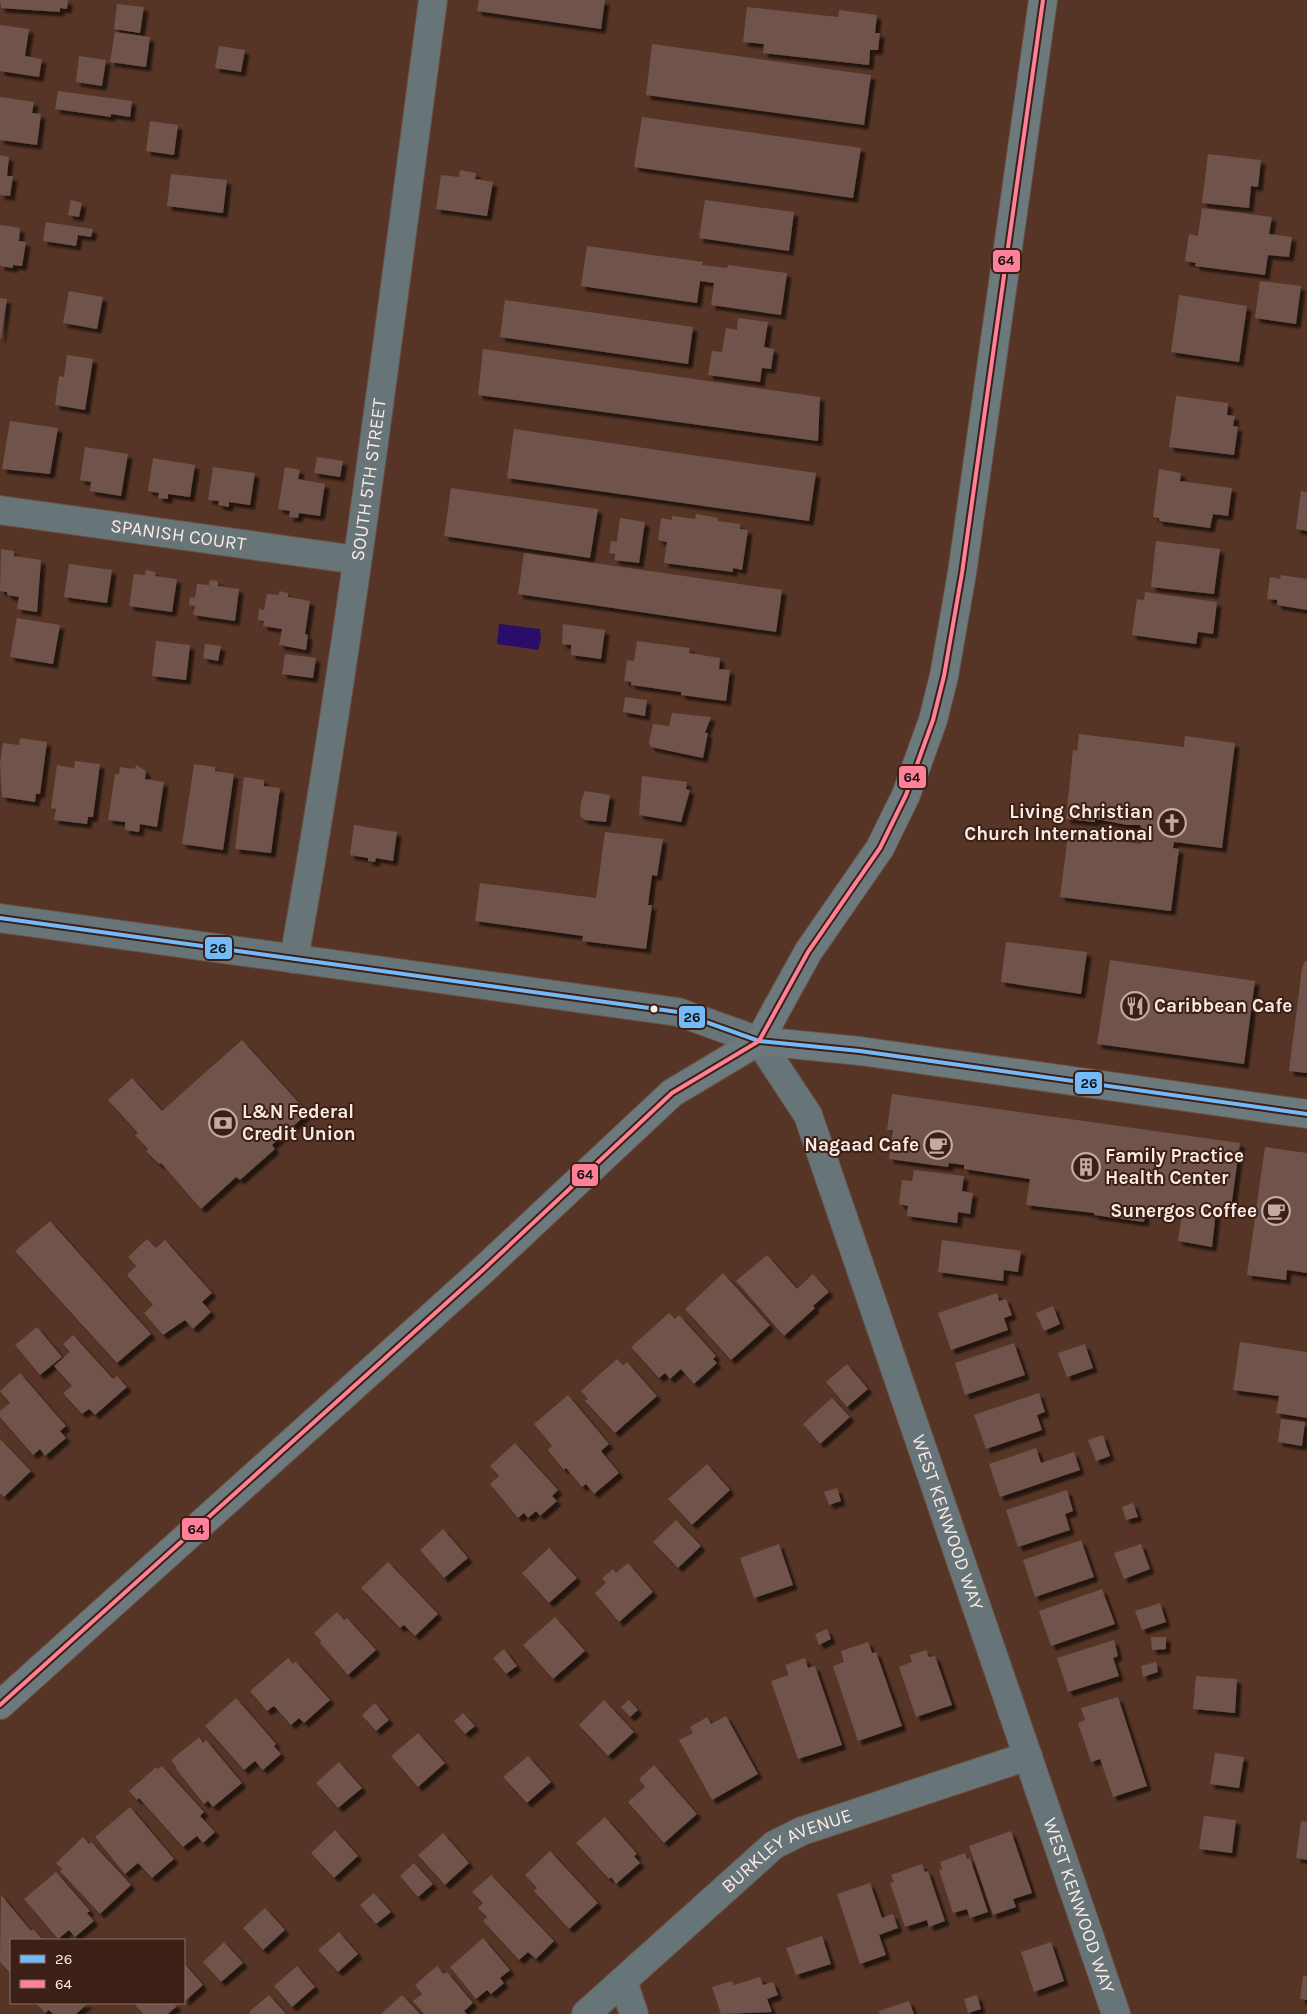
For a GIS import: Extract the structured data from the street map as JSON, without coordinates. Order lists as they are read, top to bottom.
{
  "streets": {
    "street": [
      "SOUTH 5TH STREET",
      "SPANISH COURT",
      "WEST KENWOOD WAY",
      "BURKLEY AVENUE"
    ]
  },
  "crossings": [
    ["SOUTH 5TH STREET", "SPANISH COURT"],
    ["WEST KENWOOD WAY", "BURKLEY AVENUE"]
  ],
  "places": {
    "church": ["Living Christian Church International"],
    "restaurant": ["Caribbean Cafe"],
    "bank": ["L&N Federal Credit Union"],
    "cafe": ["Nagaad Cafe", "Sunergos Coffee"],
    "building": ["Family Practice Health Center"]
  },
  "lines": ["transit line 64", "transit line 26"],
  "legend": ["26", "64"]
}
